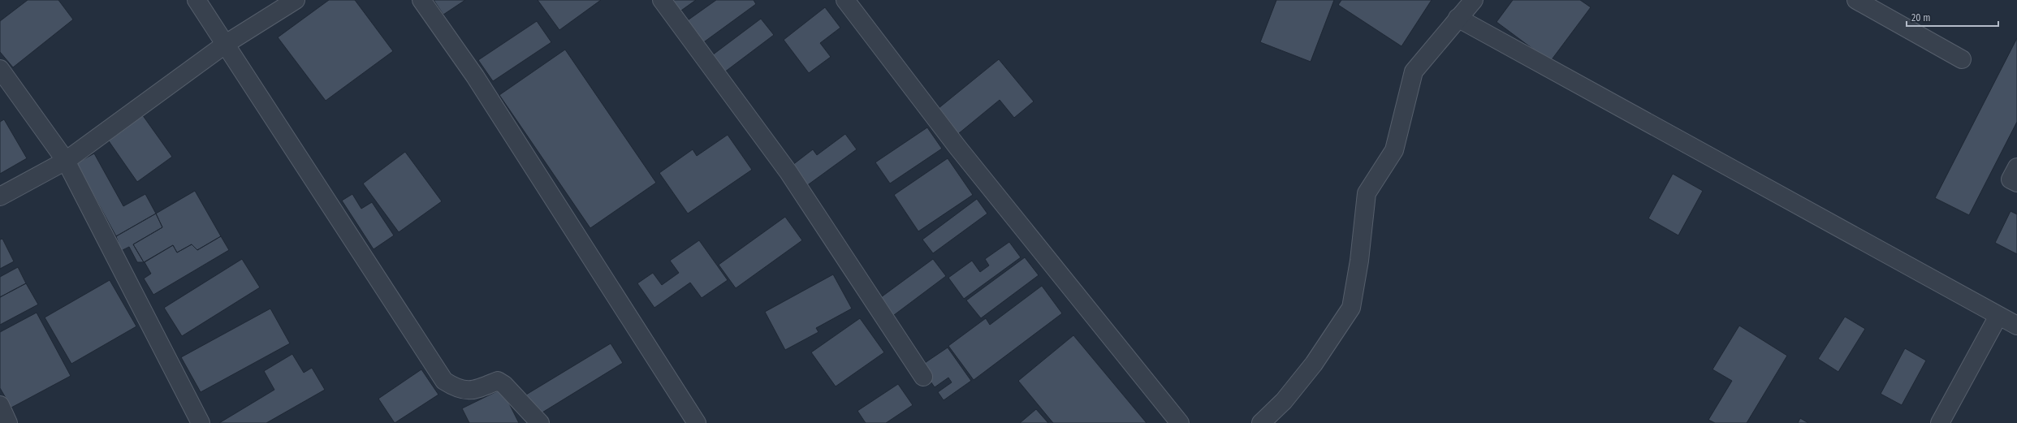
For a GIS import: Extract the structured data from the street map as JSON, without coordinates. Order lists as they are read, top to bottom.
{
  "scale_bar": "20 m"
}
